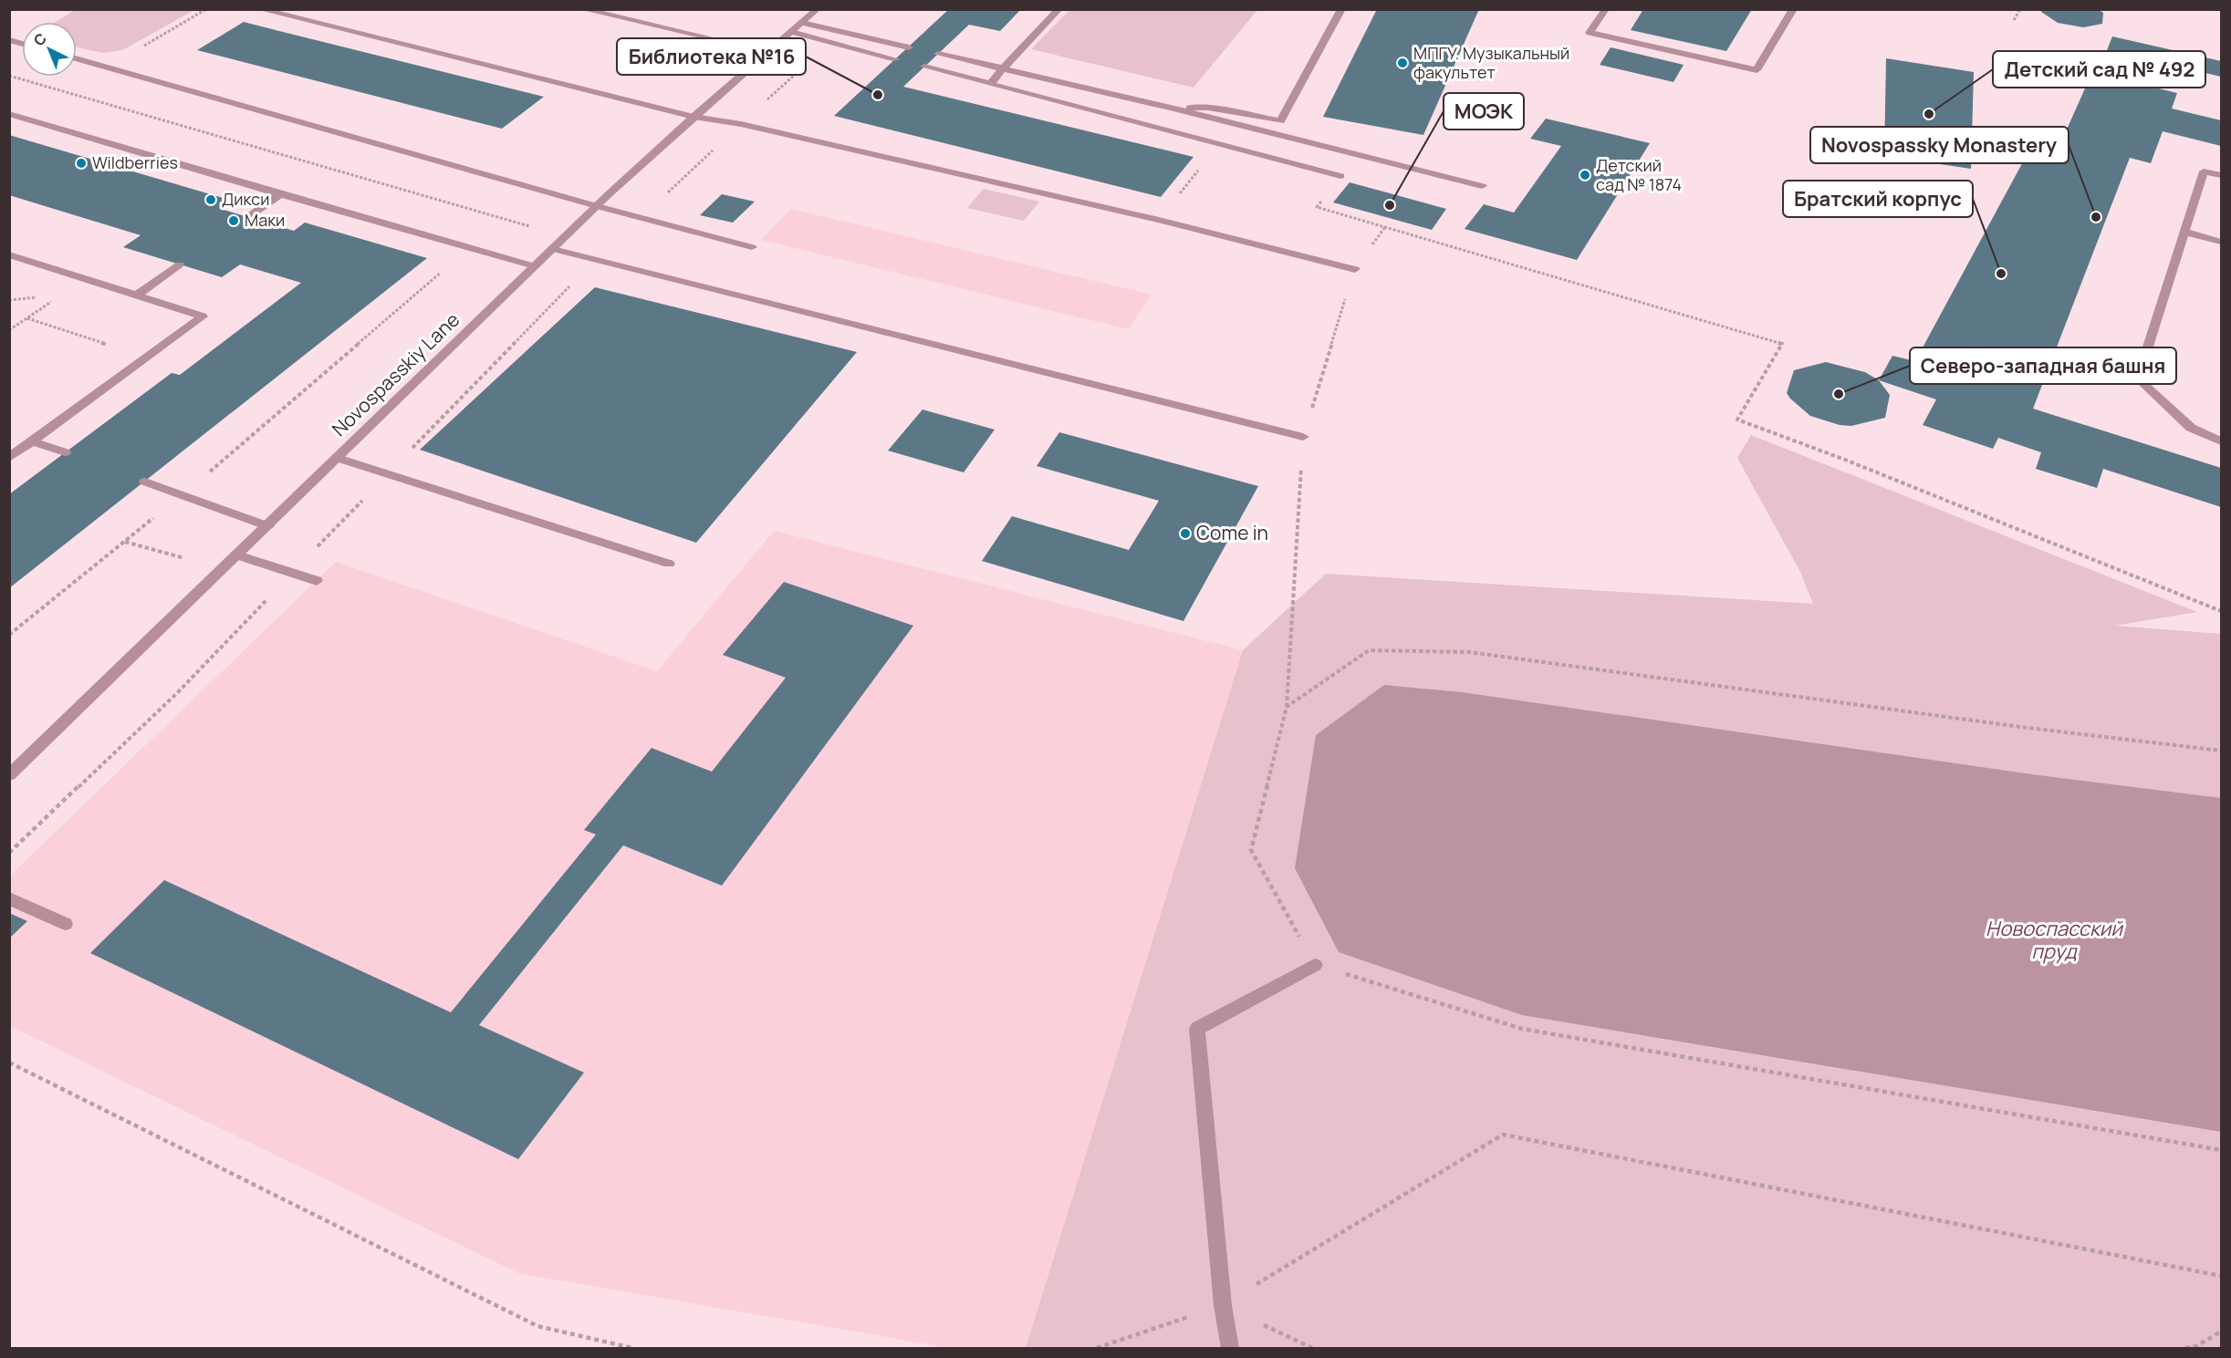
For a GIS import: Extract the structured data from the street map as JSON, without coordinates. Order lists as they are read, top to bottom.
{
  "streets": {
    "street": ["Novospasskiy Lane"]
  },
  "water": ["Новоспасский пруд"],
  "places": [
    "МПГУ. Музыкальный факультет",
    "Библиотека №16",
    "Детский сад № 492",
    "Wildberries",
    "Детский сад № 1874",
    "Дикси",
    "МОЭК",
    "Novospassky Monastery",
    "Маки",
    "Братский корпус",
    "Северо-западная башня",
    "Come in"
  ],
  "north": "top left"
}
